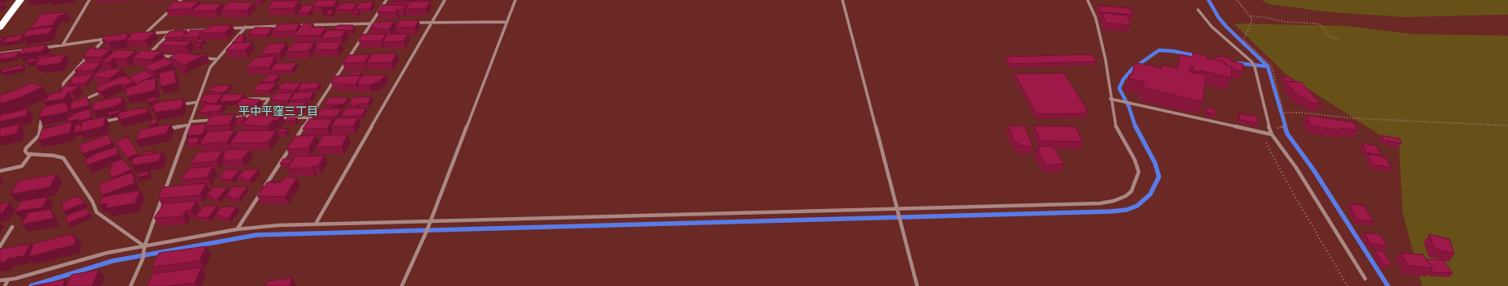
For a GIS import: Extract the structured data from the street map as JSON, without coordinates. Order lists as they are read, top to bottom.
{
  "districts": ["平中平窪三丁目"]
}
